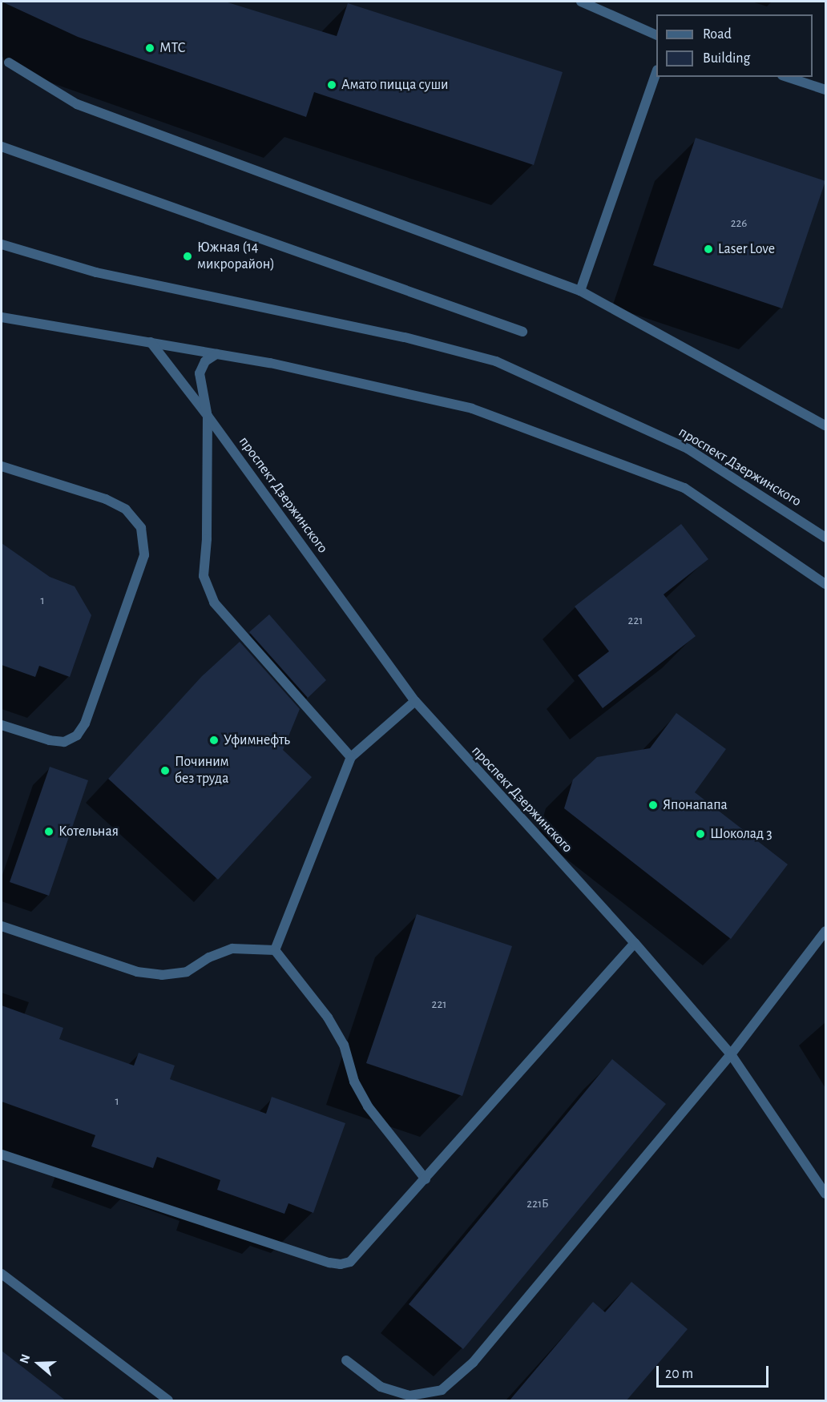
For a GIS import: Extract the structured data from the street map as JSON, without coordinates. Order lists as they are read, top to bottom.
{
  "streets": {
    "street": ["проспект Дзержинского"]
  },
  "places": [
    "МТС",
    "Амато пицца суши",
    "Laser Love",
    "Южная (14 микрорайон)",
    "Уфимнефть",
    "Починим без труда",
    "Японапапа",
    "Котельная",
    "Шоколад 3"
  ],
  "house_numbers": [
    "226",
    "1",
    "221",
    "221",
    "1",
    "221Б"
  ],
  "legend": ["Road", "Building"],
  "scale_bar": "20 m",
  "north": "left"
}
